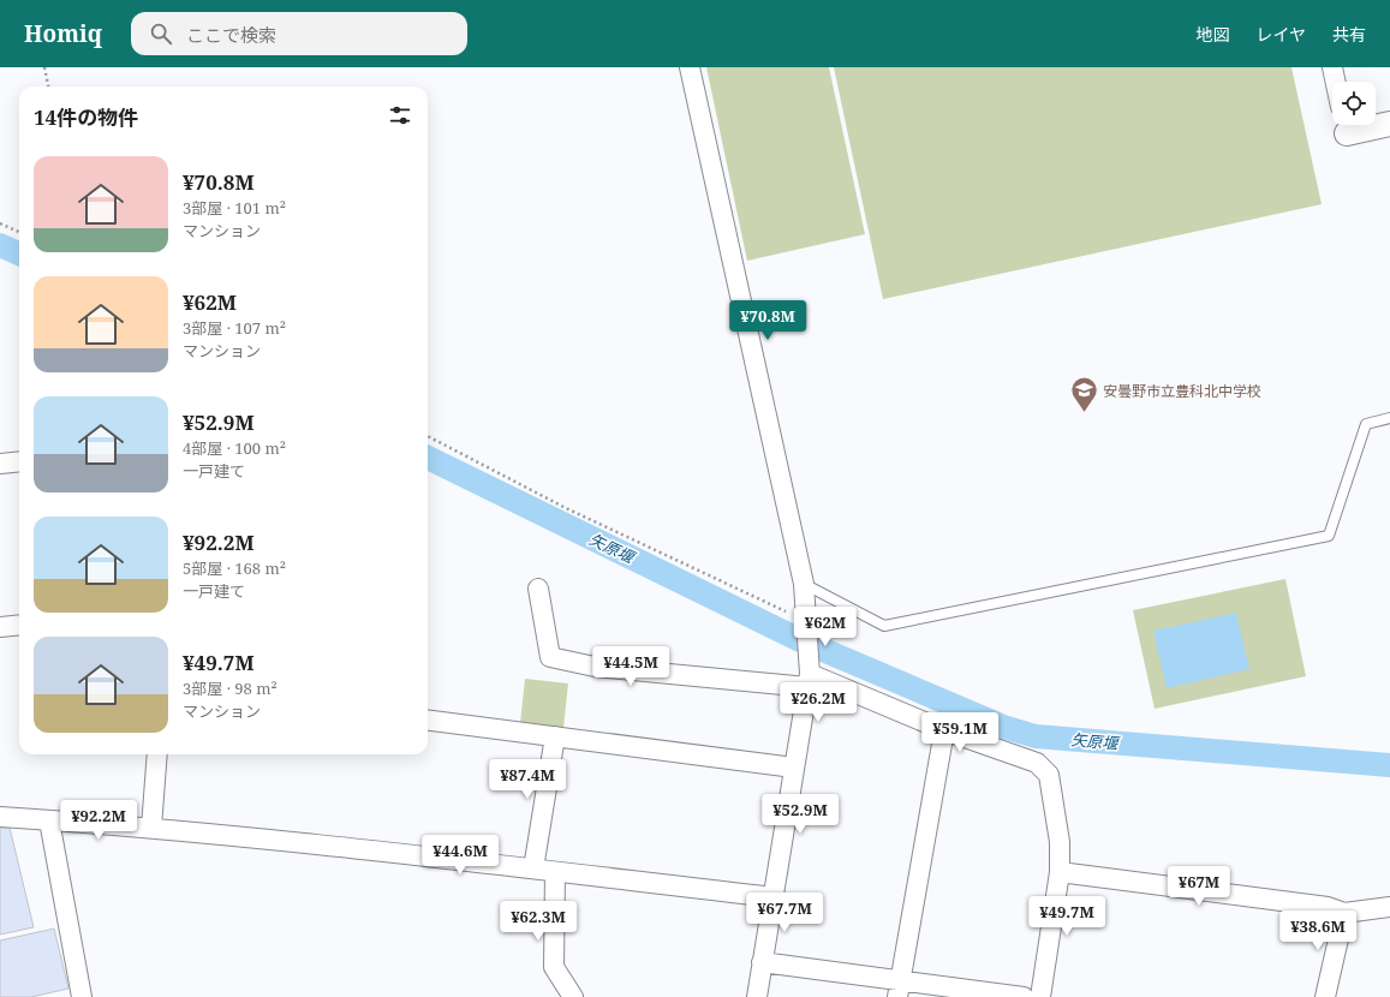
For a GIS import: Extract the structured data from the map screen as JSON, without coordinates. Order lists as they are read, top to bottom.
{
  "water": ["矢原堰"],
  "places": {
    "school or university": ["安曇野市立豊科北中学校"]
  },
  "page": {
    "header": "Homiq",
    "search": "ここで検索",
    "nav": ["地図", "レイヤ", "共有"],
    "heading": "14件の物件",
    "list": [
      {
        "name": "¥70.8M",
        "note": "3部屋 · 101 m² · マンション"
      },
      {
        "name": "¥62M",
        "note": "3部屋 · 107 m² · マンション"
      },
      {
        "name": "¥52.9M",
        "note": "4部屋 · 100 m² · 一戸建て"
      },
      {
        "name": "¥92.2M",
        "note": "5部屋 · 168 m² · 一戸建て"
      },
      {
        "name": "¥49.7M",
        "note": "3部屋 · 98 m² · マンション"
      }
    ],
    "price": [
      "¥70.8M",
      "¥62M",
      "¥44.5M",
      "¥26.2M",
      "¥59.1M",
      "¥87.4M",
      "¥52.9M",
      "¥92.2M",
      "¥44.6M",
      "¥67M",
      "¥67.7M",
      "¥49.7M",
      "¥62.3M",
      "¥38.6M"
    ]
  }
}
